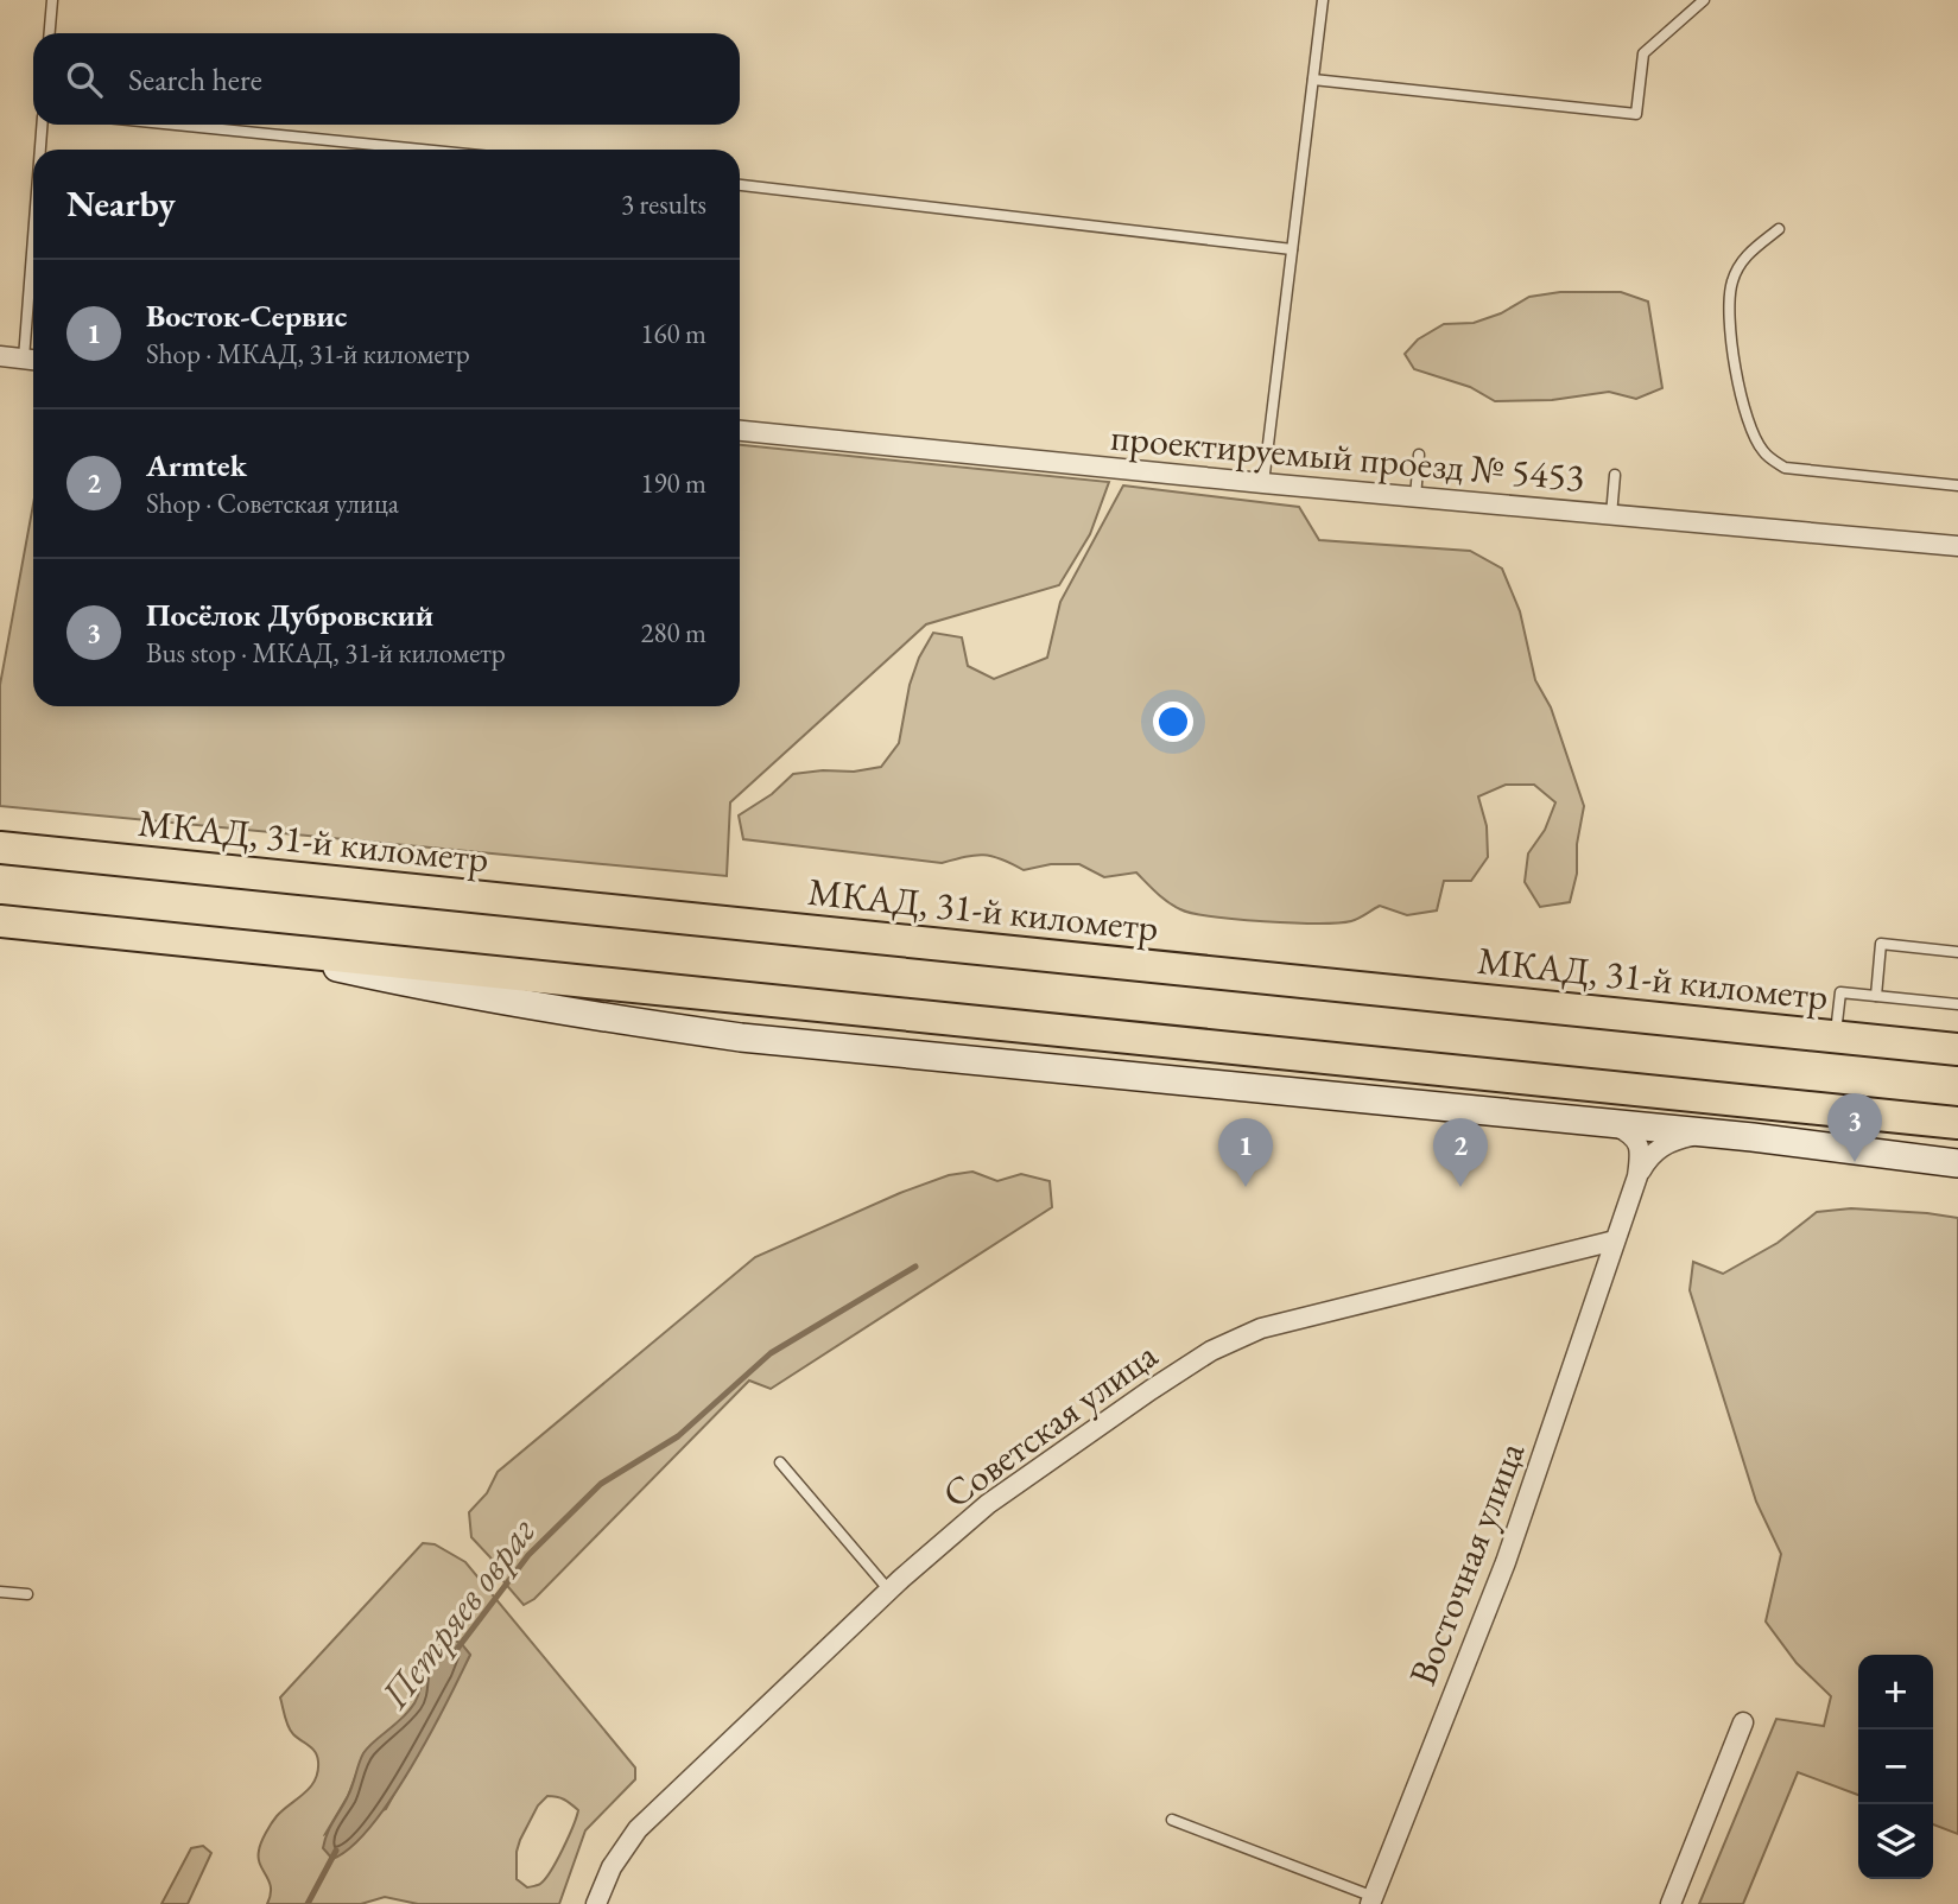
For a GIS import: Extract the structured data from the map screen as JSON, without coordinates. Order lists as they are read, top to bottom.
{
  "streets": {
    "highway": ["МКАД, 31-й километр"],
    "street": ["проектируемый проезд № 5453", "Советская улица", "Восточная улица"]
  },
  "crossings": [
    ["Советская улица", "Восточная улица"]
  ],
  "water": ["Петряев овраг"],
  "page": {
    "search": "Search here",
    "heading": ["Nearby", "3 results"],
    "list": [
      {
        "mark": "1",
        "name": "Восток-Сервис",
        "note": "Shop · МКАД, 31-й километр",
        "value": "160 m"
      },
      {
        "mark": "2",
        "name": "Armtek",
        "note": "Shop · Советская улица",
        "value": "190 m"
      },
      {
        "mark": "3",
        "name": "Посёлок Дубровский",
        "note": "Bus stop · МКАД, 31-й километр",
        "value": "280 m"
      }
    ],
    "pins": ["3", "1", "2"],
    "map_buttons": ["+", "−"]
  }
}
